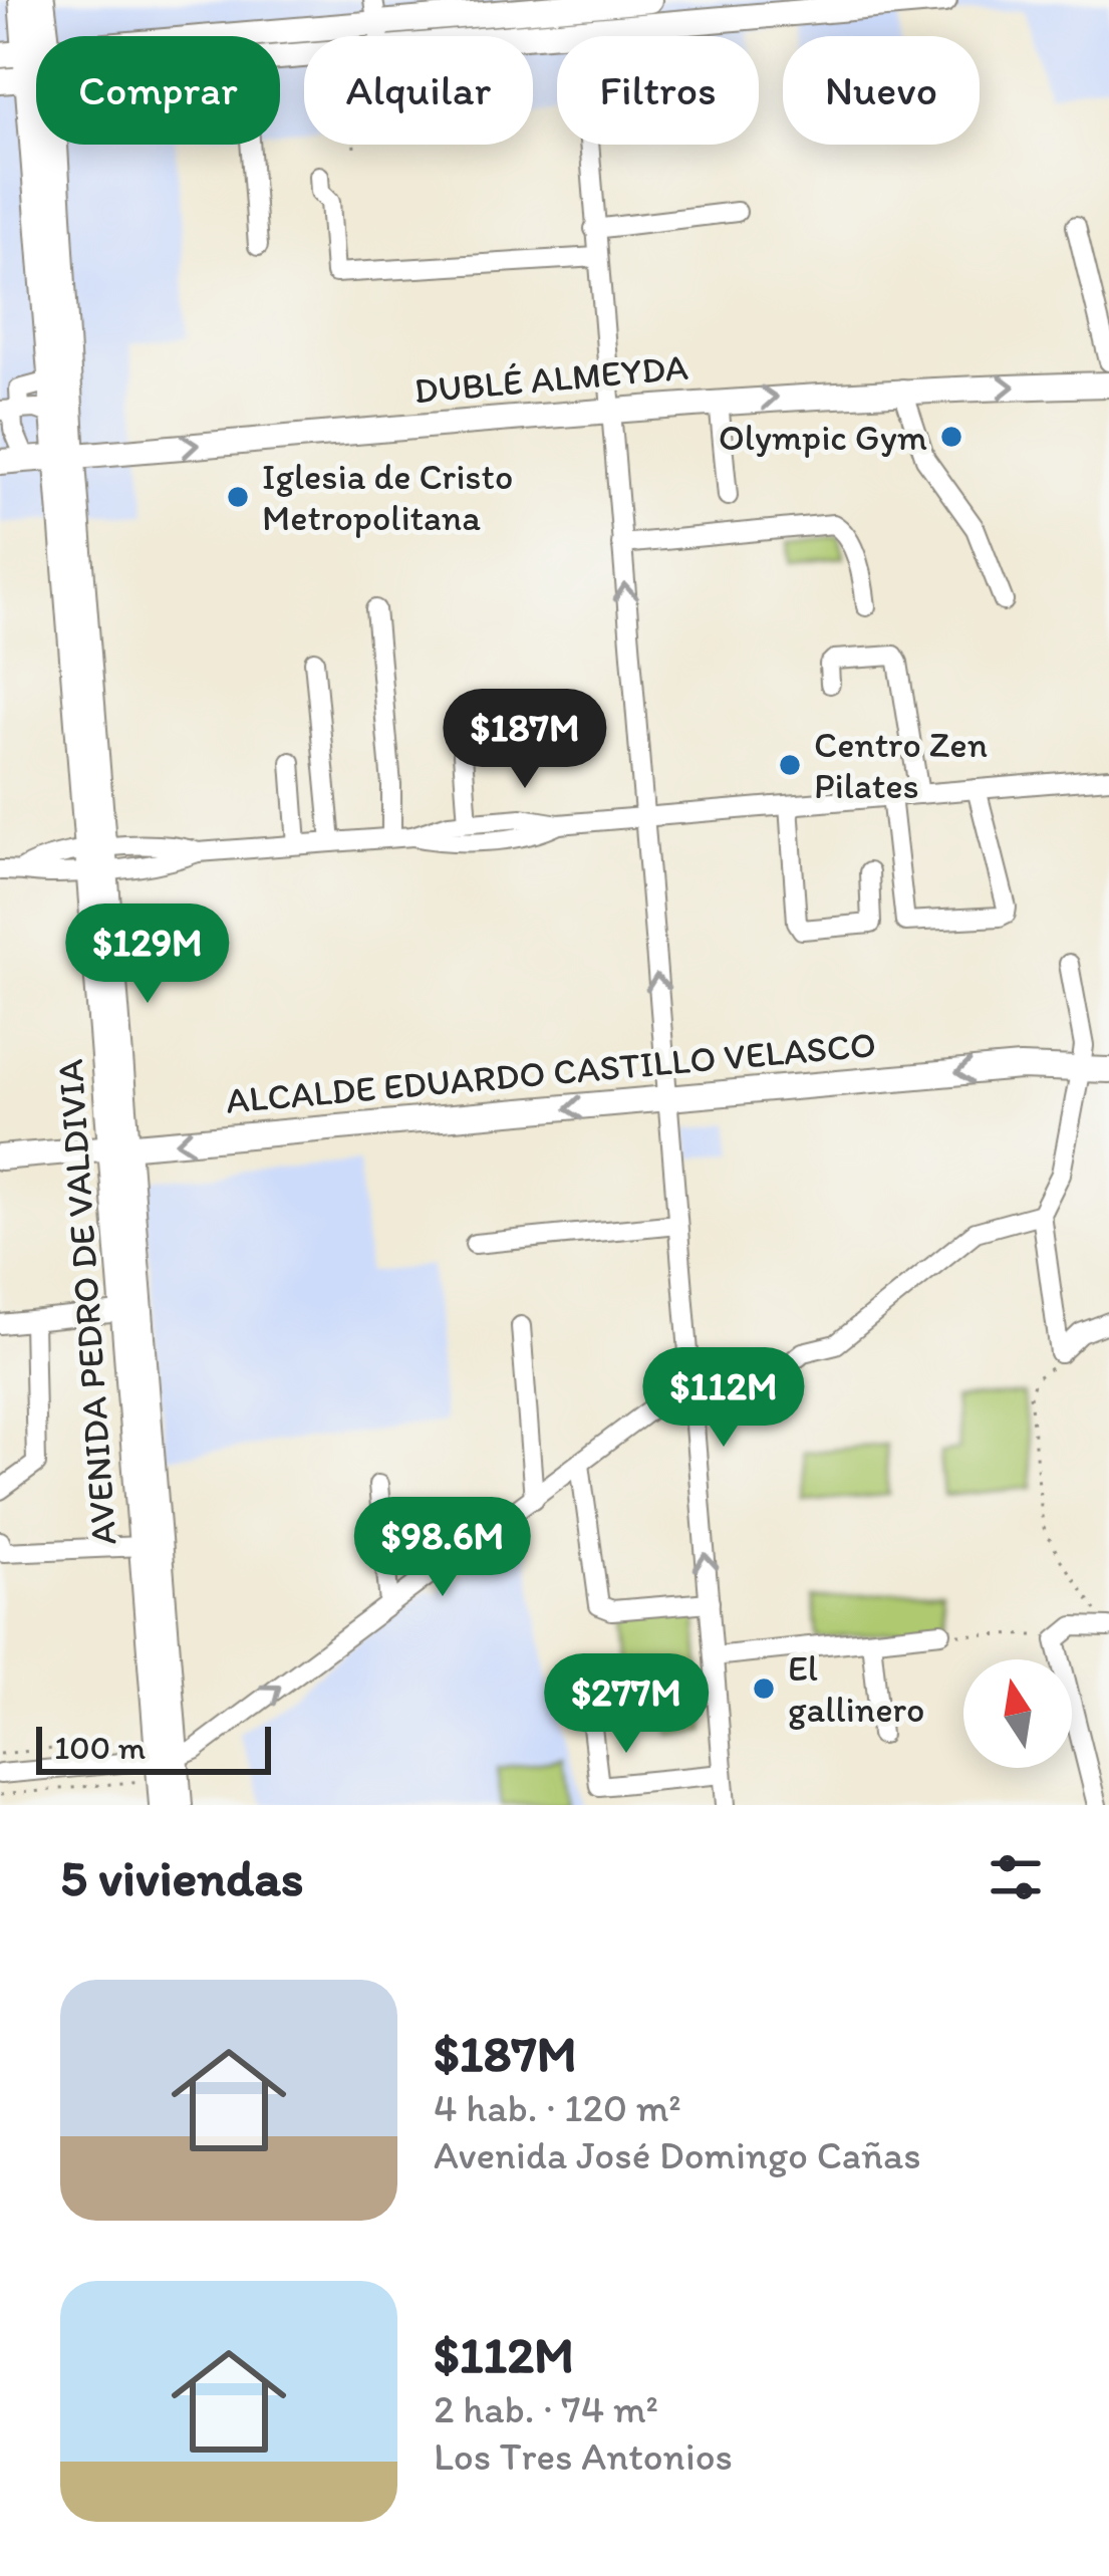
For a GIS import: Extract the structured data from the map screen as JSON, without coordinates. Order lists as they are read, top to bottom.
{
  "streets": {
    "main road": ["DUBLÉ ALMEYDA", "ALCALDE EDUARDO CASTILLO VELASCO", "AVENIDA PEDRO DE VALDIVIA"]
  },
  "crossings": [
    ["DUBLÉ ALMEYDA", "AVENIDA PEDRO DE VALDIVIA"],
    ["ALCALDE EDUARDO CASTILLO VELASCO", "AVENIDA PEDRO DE VALDIVIA"]
  ],
  "one_way": ["DUBLÉ ALMEYDA", "ALCALDE EDUARDO CASTILLO VELASCO"],
  "places": [
    "Olympic Gym",
    "Iglesia de Cristo Metropolitana",
    "Centro Zen Pilates",
    "El gallinero"
  ],
  "scale_bar": "100 m",
  "north": "top",
  "page": {
    "chip": [
      "Comprar",
      "Alquilar",
      "Filtros",
      "Nuevo"
    ],
    "price": [
      "$187M",
      "$129M",
      "$112M",
      "$98.6M",
      "$277M"
    ],
    "scale": "100 m",
    "heading": "5 viviendas",
    "list": [
      {
        "name": "$187M",
        "note": "4 hab. · 120 m² · Avenida José Domingo Cañas"
      },
      {
        "name": "$112M",
        "note": "2 hab. · 74 m² · Los Tres Antonios"
      }
    ]
  }
}
